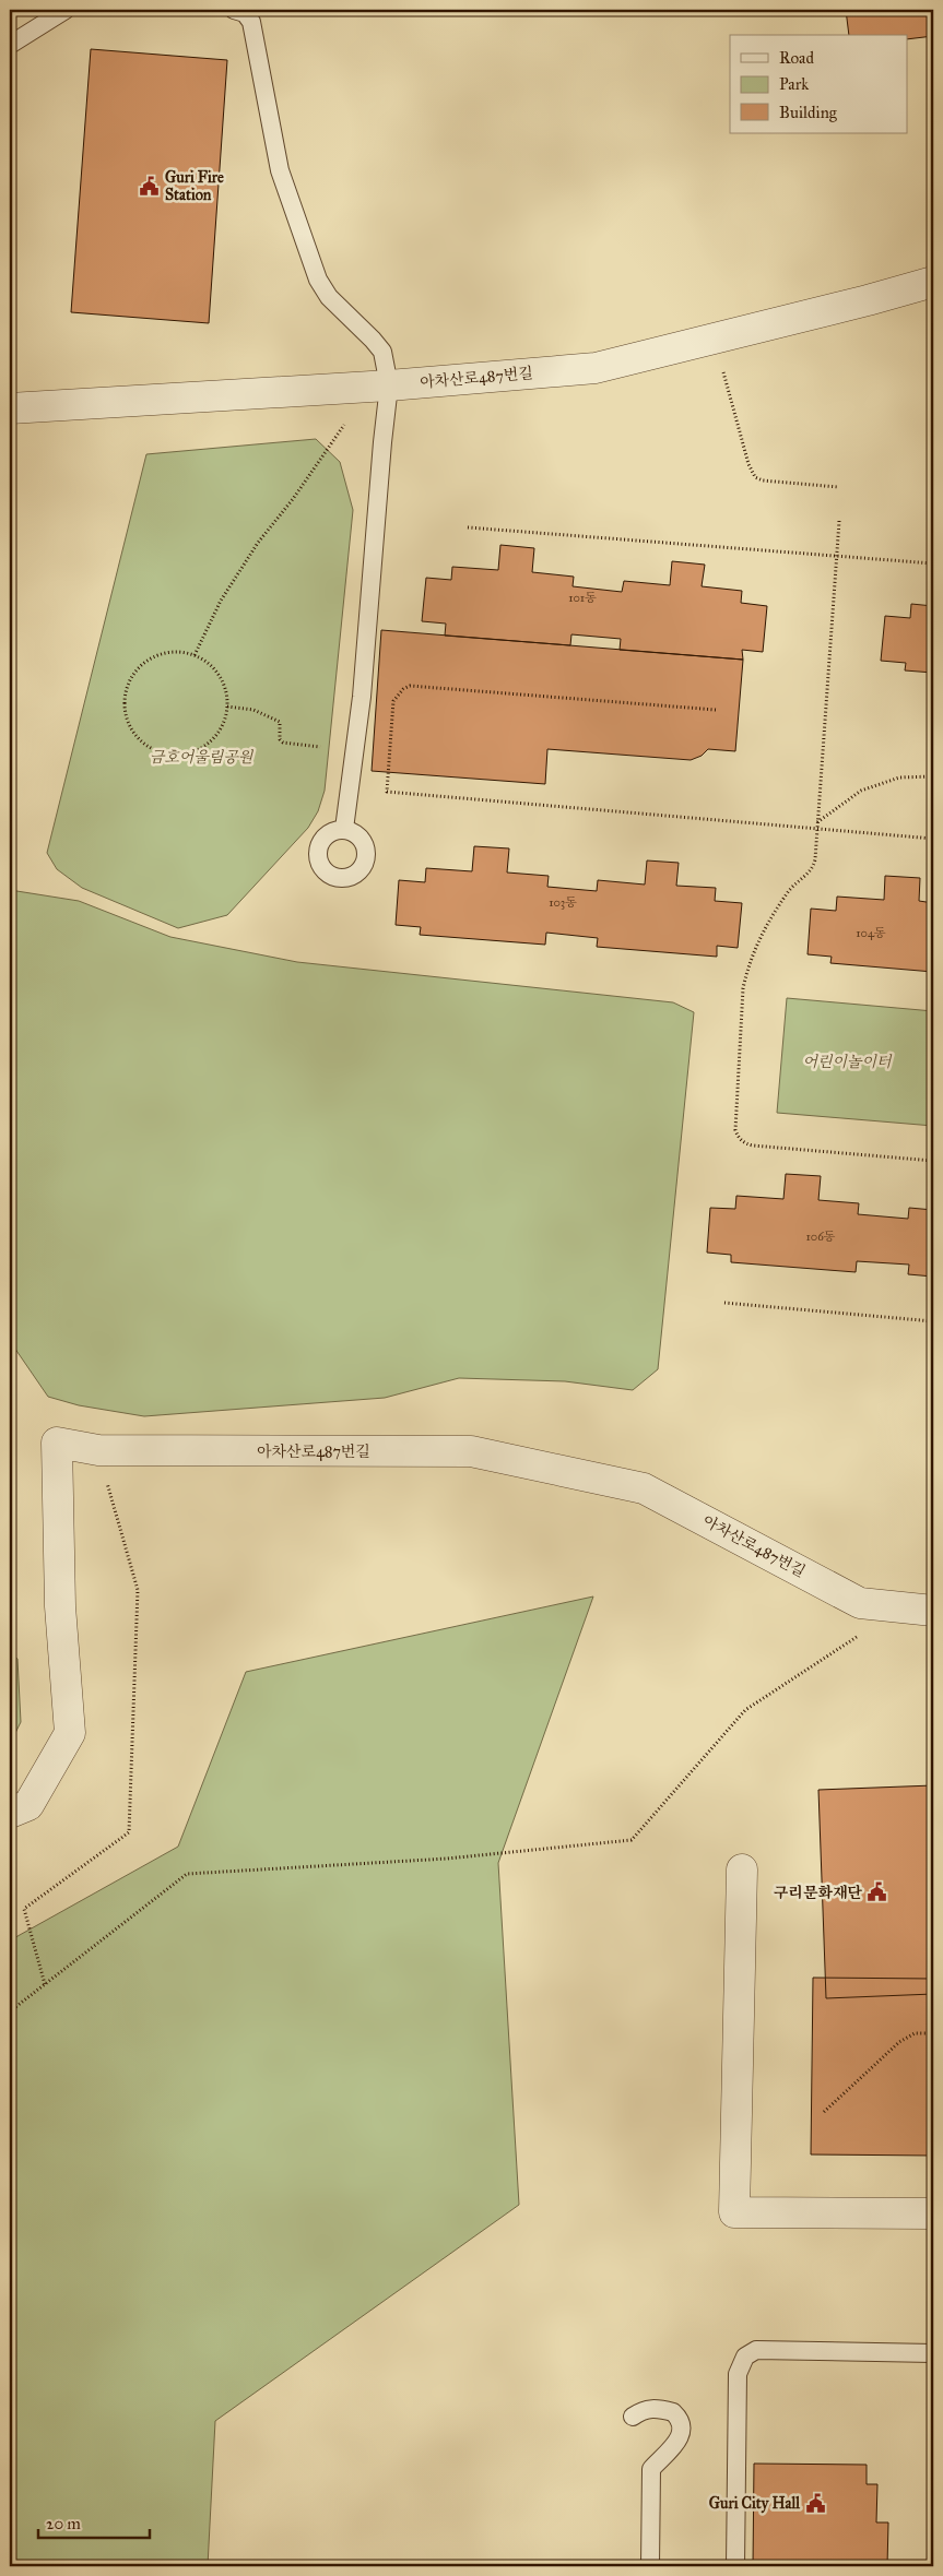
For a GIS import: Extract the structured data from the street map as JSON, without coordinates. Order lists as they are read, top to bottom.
{
  "streets": {
    "street": ["아차산로487번길"]
  },
  "parks": ["금호어울림공원", "어린이놀이터"],
  "places": {
    "public building": ["Guri Fire Station", "구리문화재단", "Guri City Hall"]
  },
  "house_numbers": [
    "101동",
    "103동",
    "104동",
    "106동"
  ],
  "legend": ["Road", "Park", "Building"],
  "scale_bar": "20 m"
}
